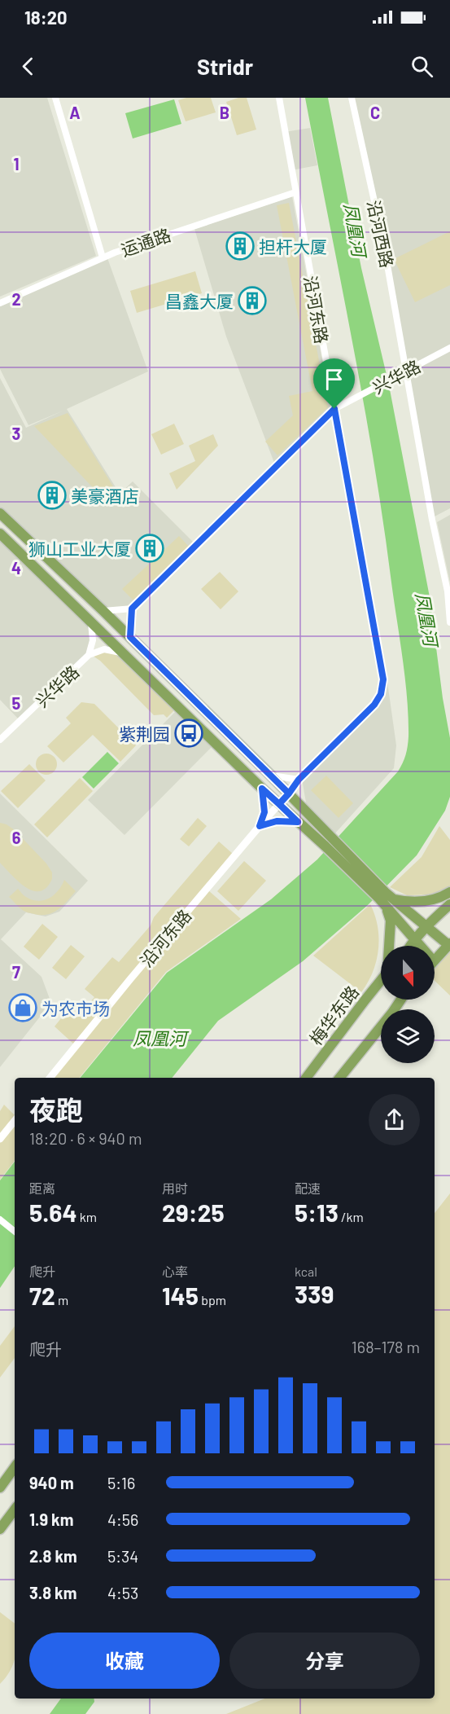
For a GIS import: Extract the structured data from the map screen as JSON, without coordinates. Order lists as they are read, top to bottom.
{
  "streets": {
    "main road": ["梅华东路"],
    "street": [
      "沿河西路",
      "运通路",
      "沿河东路",
      "兴华路"
    ]
  },
  "crossings": [
    ["沿河西路", "兴华路"],
    ["运通路", "沿河东路"],
    ["沿河东路", "兴华路"]
  ],
  "water": ["凤凰河"],
  "places": {
    "building": [
      "担杆大厦",
      "昌鑫大厦",
      "美豪酒店",
      "狮山工业大厦"
    ],
    "bus stop": ["紫荆园"],
    "shop": ["为农市场"]
  },
  "north": "bottom",
  "page": {
    "status": "18:20",
    "header": "Stridr",
    "heading": ["夜跑", "18:20 · 6 × 940 m"],
    "stats": [
      ["距离", "5.64 km"],
      ["用时", "29:25"],
      ["配速", "5:13 /km"],
      ["爬升", "72 m"],
      ["心率", "145 bpm"],
      ["kcal", "339"]
    ],
    "chart": ["爬升", "168–178 m"],
    "list": [
      {
        "name": "940 m",
        "note": "5:16"
      },
      {
        "name": "1.9 km",
        "note": "4:56"
      },
      {
        "name": "2.8 km",
        "note": "5:34"
      },
      {
        "name": "3.8 km",
        "note": "4:53"
      }
    ],
    "buttons": ["收藏", "分享"]
  },
  "grid": {
    "columns": ["A", "B", "C"],
    "rows": [
      "1",
      "2",
      "3",
      "4",
      "5",
      "6",
      "7"
    ]
  }
}
